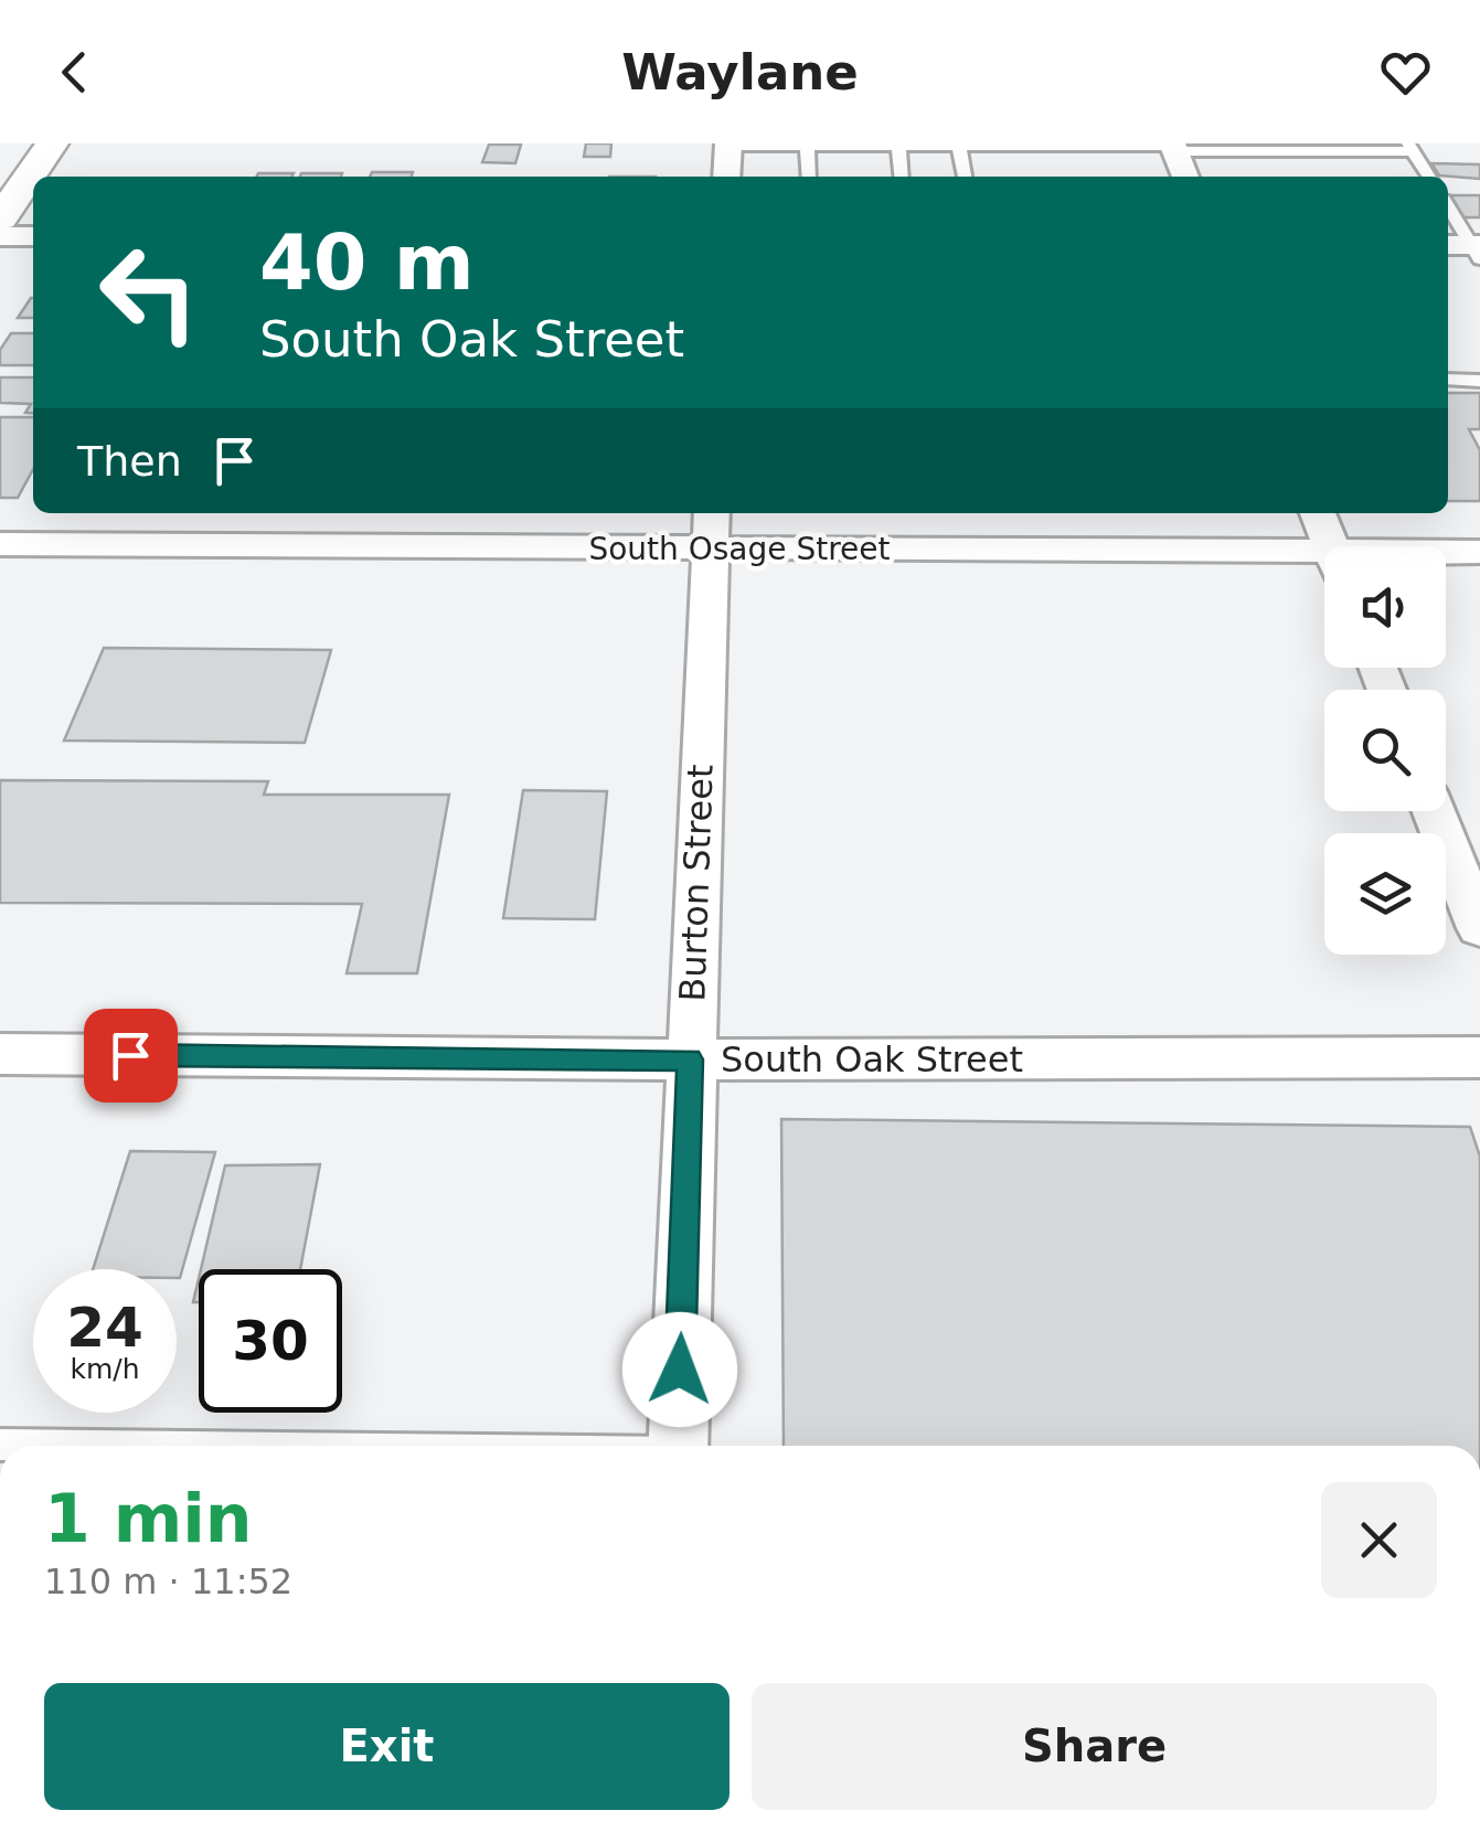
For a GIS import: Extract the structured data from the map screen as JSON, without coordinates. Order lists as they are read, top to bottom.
{
  "streets": {
    "street": ["South Osage Street", "Burton Street", "South Oak Street"]
  },
  "crossings": [
    ["South Osage Street", "Burton Street"],
    ["Burton Street", "South Oak Street"]
  ],
  "page": {
    "header": "Waylane",
    "turn": ["40 m", "South Oak Street"],
    "then": "Then",
    "speed": "24 km/h",
    "limit": "30",
    "heading": ["1 min", "110 m · 11:52"],
    "buttons": ["Exit", "Share"]
  }
}
